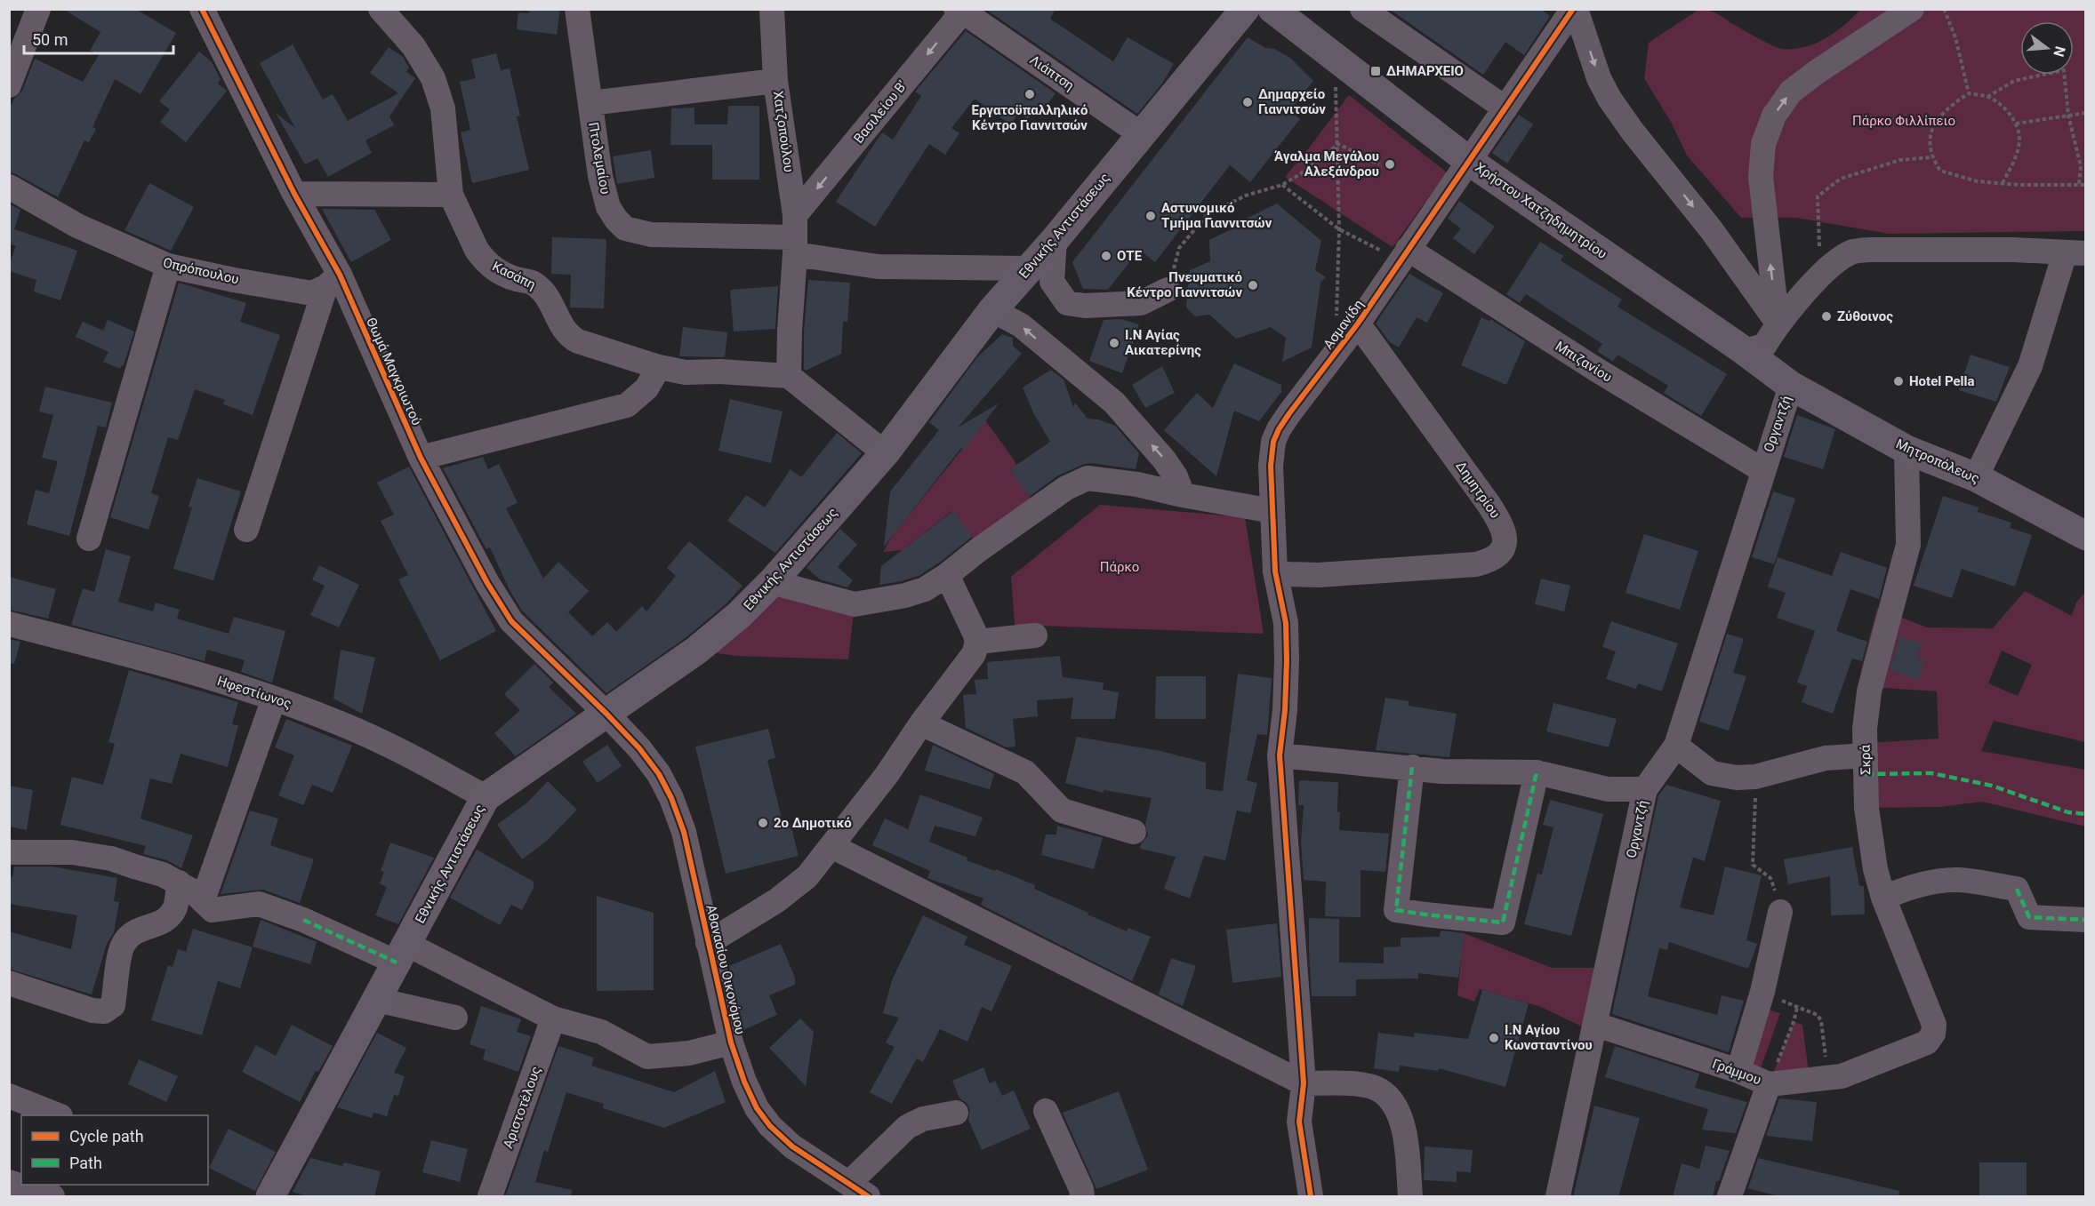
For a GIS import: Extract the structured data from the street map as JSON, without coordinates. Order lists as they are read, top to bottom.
{
  "streets": {
    "main road": ["Χρήστου Χατζηδημητρίου", "Εθνικής Αντιστάσεως", "Μητροπόλεως"],
    "street": [
      "Λιάπτση",
      "Βασιλείου Β'",
      "Χατζοπούλου",
      "Πτολεμαίου",
      "Οπρόπουλου",
      "Κασάπη",
      "Ασμανίδη",
      "Μπιζανίου",
      "Θωμά Μαγκριωτού",
      "Οργαντζή",
      "Δημητρίου",
      "Ηφεστίωνος",
      "Σκρά",
      "Αθανασίου Οικονόμου",
      "Γράμμου",
      "Αριστοτέλους"
    ]
  },
  "crossings": [
    ["Λιάπτση", "Βασιλείου Β'"],
    ["Λιάπτση", "Εθνικής Αντιστάσεως"],
    ["Βασιλείου Β'", "Χατζοπούλου"],
    ["Βασιλείου Β'", "Πτολεμαίου"],
    ["Χατζοπούλου", "Πτολεμαίου"],
    ["Πτολεμαίου", "Εθνικής Αντιστάσεως"],
    ["Χρήστου Χατζηδημητρίου", "Ασμανίδη"],
    ["Χρήστου Χατζηδημητρίου", "Οργαντζή"],
    ["Χρήστου Χατζηδημητρίου", "Μητροπόλεως"],
    ["Εθνικής Αντιστάσεως", "Θωμά Μαγκριωτού"],
    ["Εθνικής Αντιστάσεως", "Ηφεστίωνος"],
    ["Εθνικής Αντιστάσεως", "Αθανασίου Οικονόμου"],
    ["Οπρόπουλου", "Θωμά Μαγκριωτού"],
    ["Ασμανίδη", "Μπιζανίου"],
    ["Ασμανίδη", "Δημητρίου"],
    ["Μπιζανίου", "Οργαντζή"],
    ["Θωμά Μαγκριωτού", "Αθανασίου Οικονόμου"],
    ["Οργαντζή", "Μητροπόλεως"],
    ["Οργαντζή", "Γράμμου"],
    ["Μητροπόλεως", "Σκρά"],
    ["Σκρά", "Γράμμου"]
  ],
  "one_way": ["Βασιλείου Β'"],
  "parks": ["Πάρκο Φιλλίπειο", "Πάρκο"],
  "places": {
    "transit": ["ΔΗΜΑΡΧΕΙΟ"],
    "other": [
      "Εργατοϋπαλληλικό Κέντρο Γιαννιτσών",
      "Δημαρχείο Γιαννιτσών",
      "Άγαλμα Μεγάλου Αλεξάνδρου",
      "Αστυνομικό Τμήμα Γιαννιτσών",
      "ΟΤΕ",
      "Πνευματικό Κέντρο Γιαννιτσών",
      "Ζύθοινος",
      "Ι.Ν Αγίας Αικατερίνης",
      "Hotel Pella",
      "2ο Δημοτικό",
      "Ι.Ν Αγίου Κωνσταντίνου"
    ]
  },
  "legend": ["Cycle path", "Path"],
  "scale_bar": "50 m",
  "north": "right"
}
